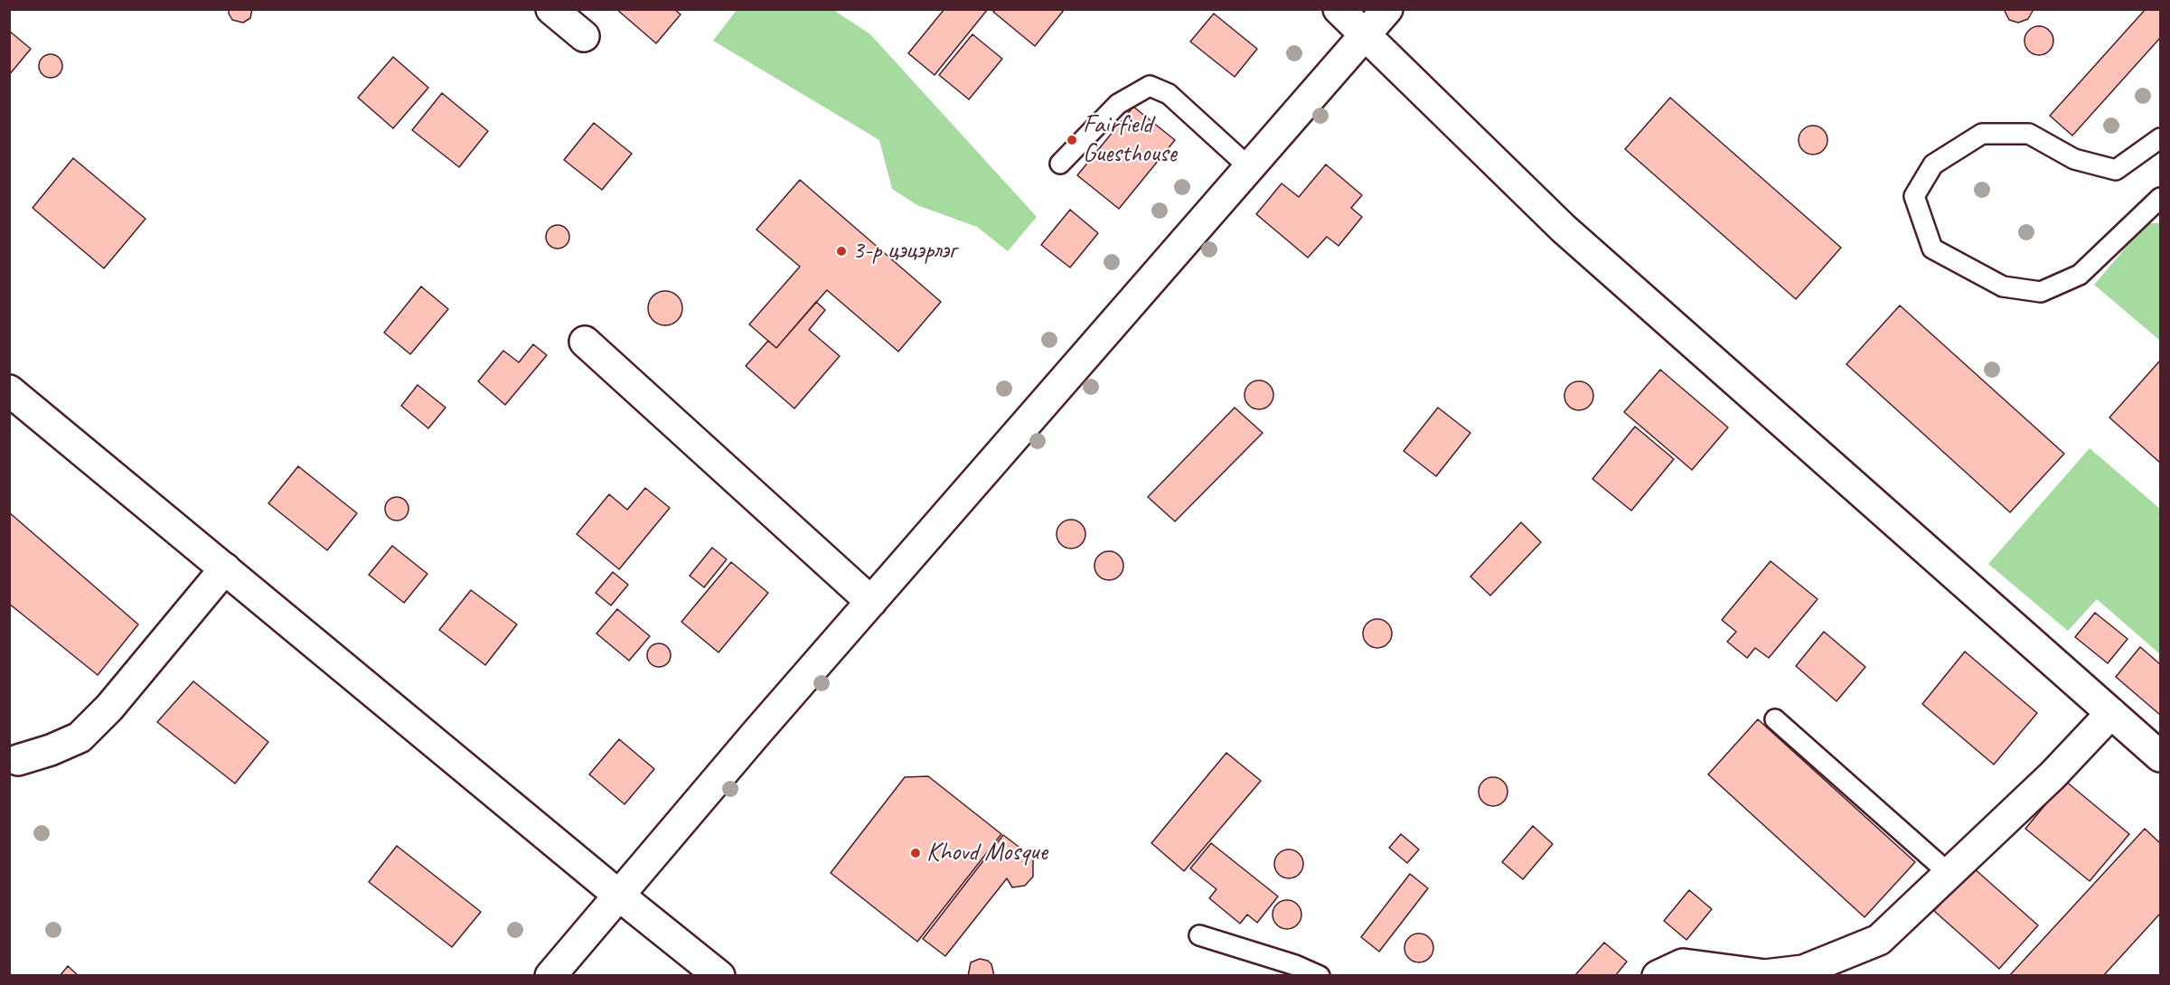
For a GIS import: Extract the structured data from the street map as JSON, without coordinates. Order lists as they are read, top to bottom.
{
  "places": ["Fairfield Guesthouse", "3-р цэцэрлэг", "Khovd Mosque"]
}
